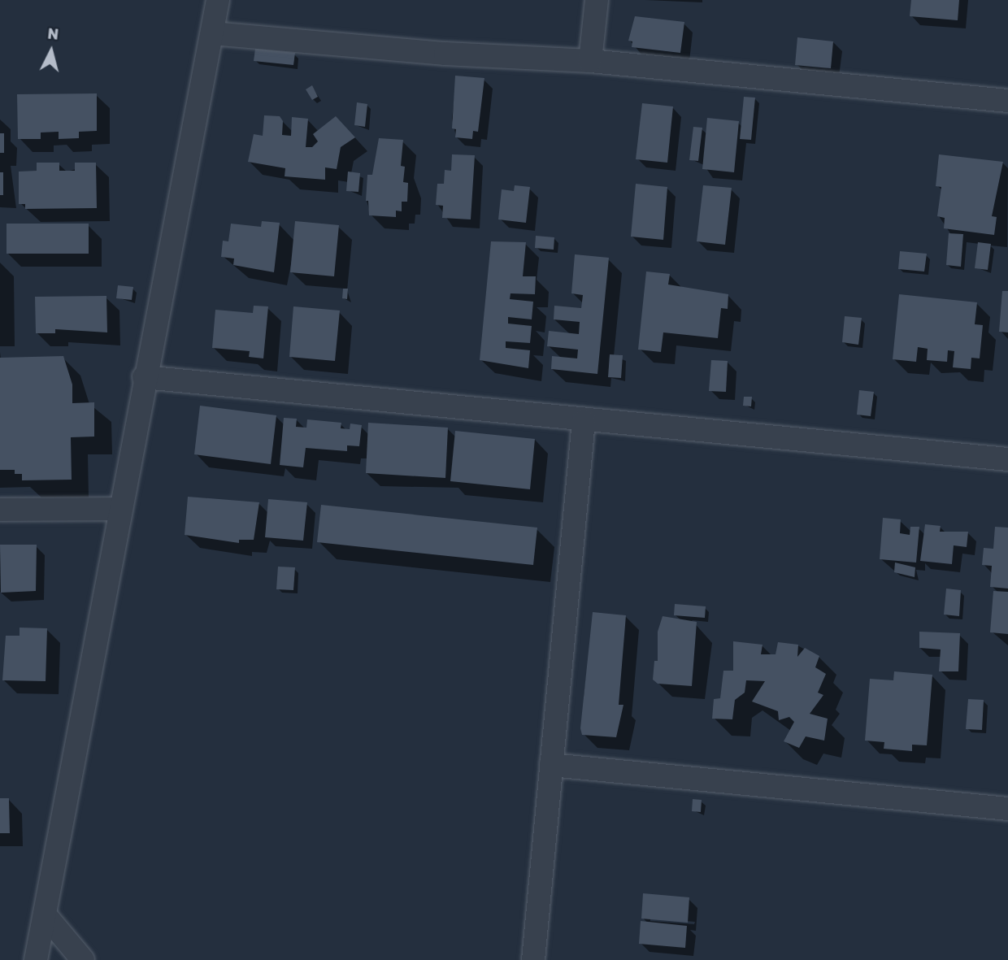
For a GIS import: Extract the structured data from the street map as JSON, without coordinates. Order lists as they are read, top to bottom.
{
  "north": "top"
}
